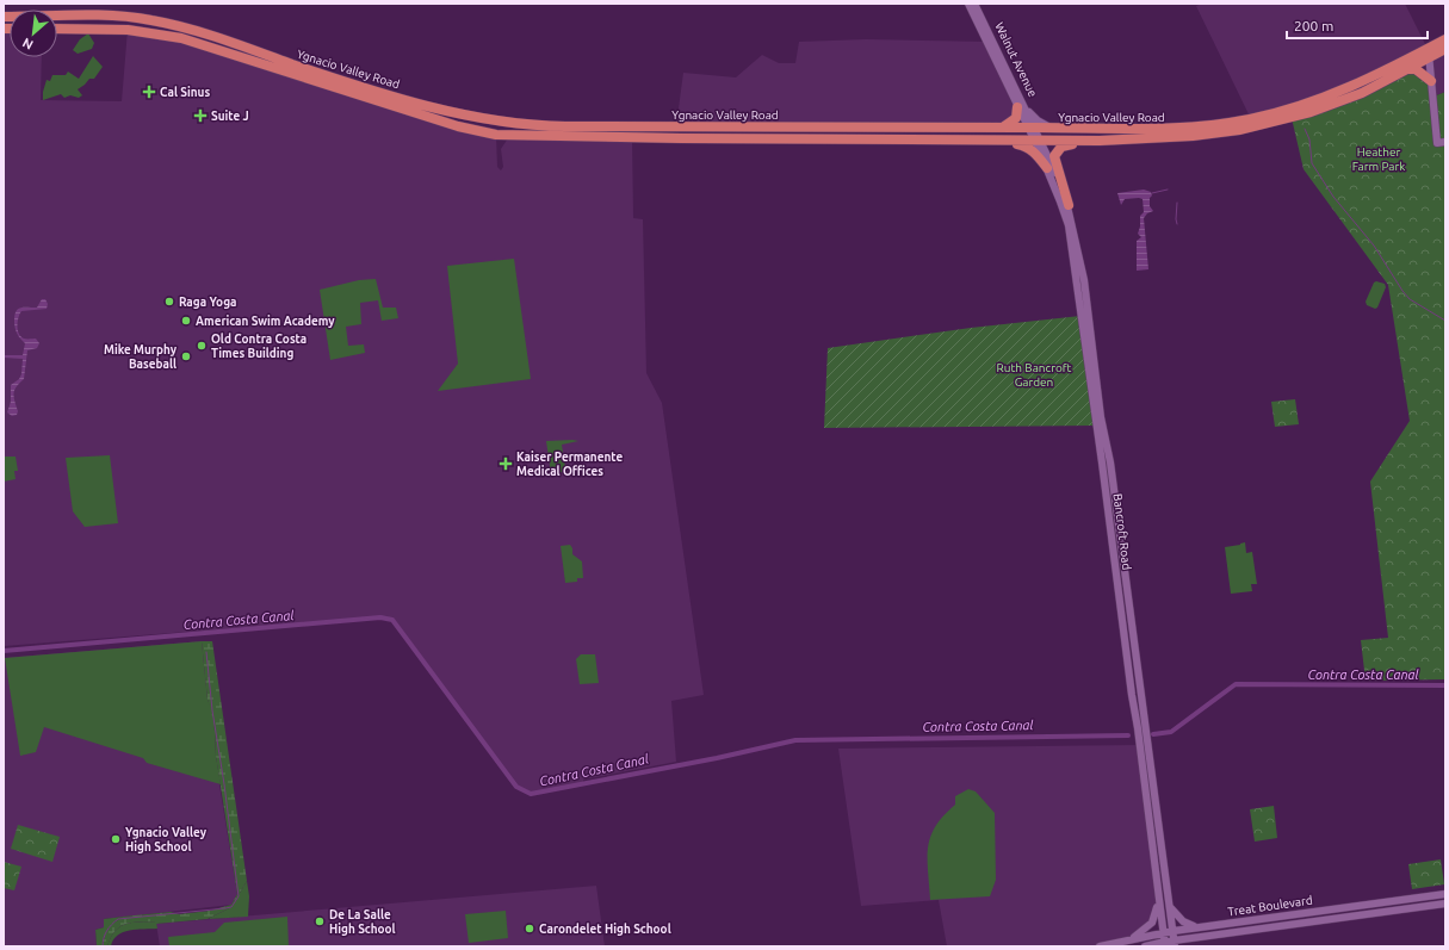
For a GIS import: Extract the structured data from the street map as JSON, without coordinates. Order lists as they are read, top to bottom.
{
  "streets": {
    "highway": ["Ygnacio Valley Road"],
    "main road": ["Walnut Avenue", "Bancroft Road", "Treat Boulevard"]
  },
  "crossings": [
    ["Walnut Avenue", "Ygnacio Valley Road"],
    ["Walnut Avenue", "Bancroft Road"],
    ["Ygnacio Valley Road", "Bancroft Road"],
    ["Bancroft Road", "Treat Boulevard"]
  ],
  "water": ["Contra Costa Canal"],
  "parks": ["Heather Farm Park", "Ruth Bancroft Garden"],
  "places": {
    "health": ["Cal Sinus", "Suite J", "Kaiser Permanente Medical Offices"],
    "other": [
      "Raga Yoga",
      "American Swim Academy",
      "Old Contra Costa Times Building",
      "Mike Murphy Baseball",
      "Ygnacio Valley High School",
      "De La Salle High School",
      "Carondelet High School"
    ]
  },
  "scale_bar": "200 m",
  "north": "bottom left"
}
